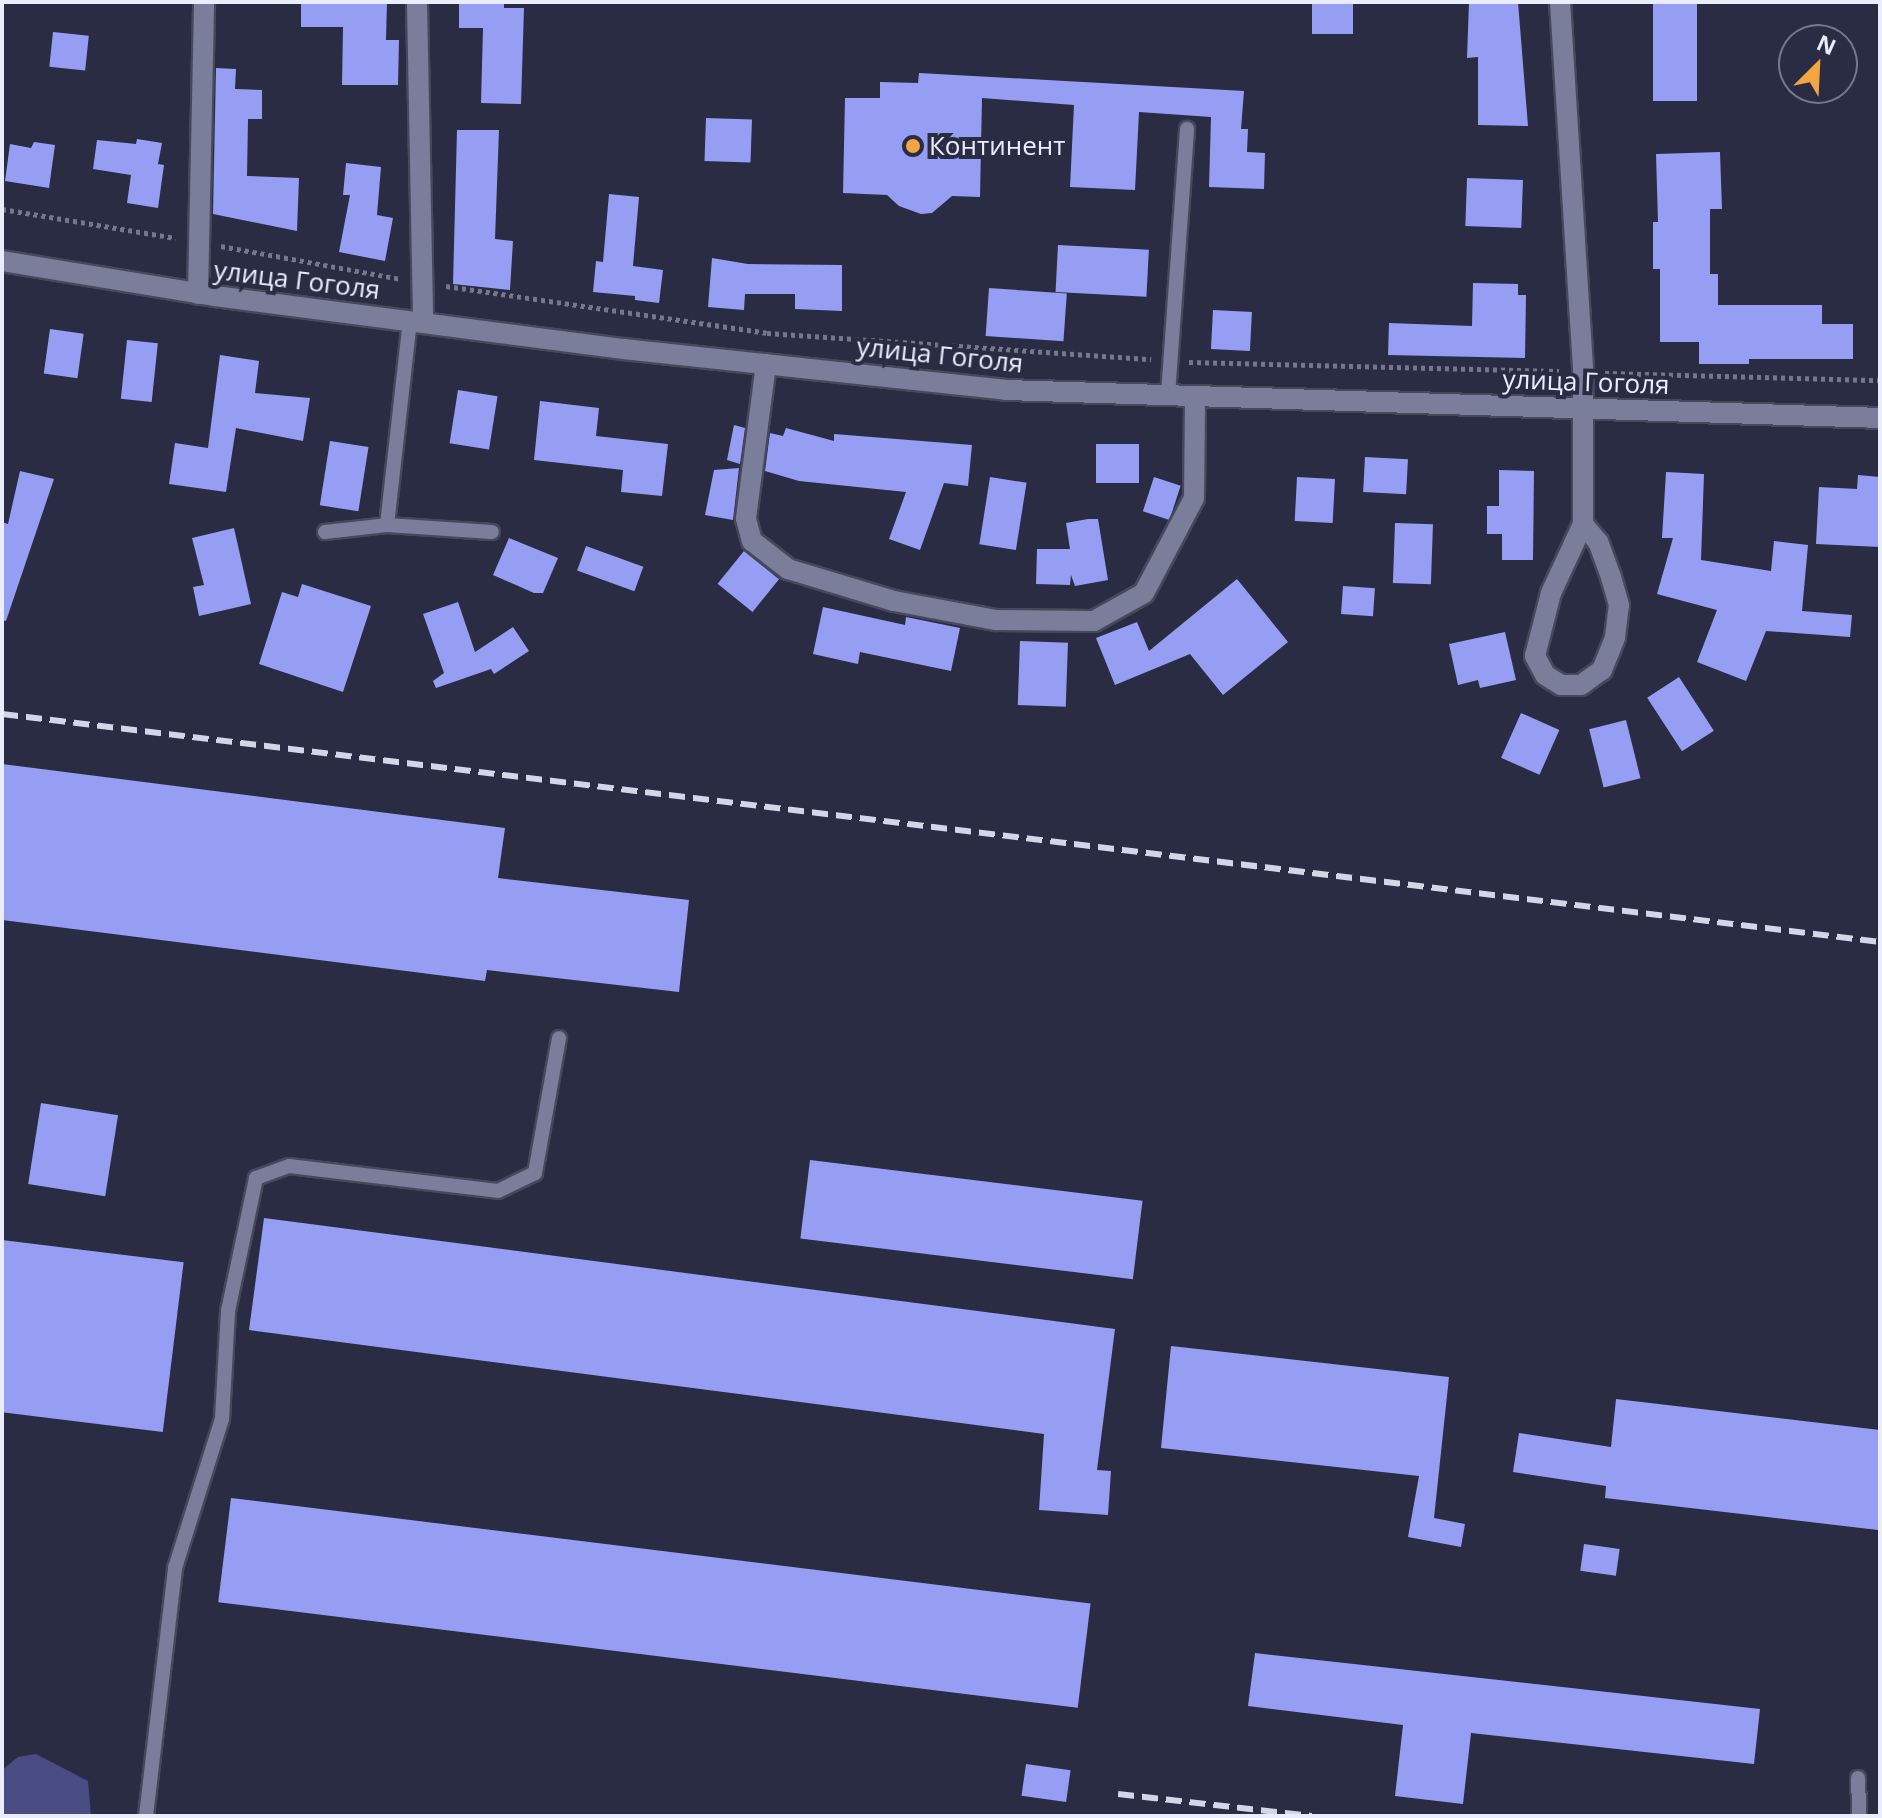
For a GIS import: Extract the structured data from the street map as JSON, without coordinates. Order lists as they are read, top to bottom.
{
  "streets": {
    "street": ["улица Гоголя"]
  },
  "places": ["Континент"],
  "north": "top right"
}
